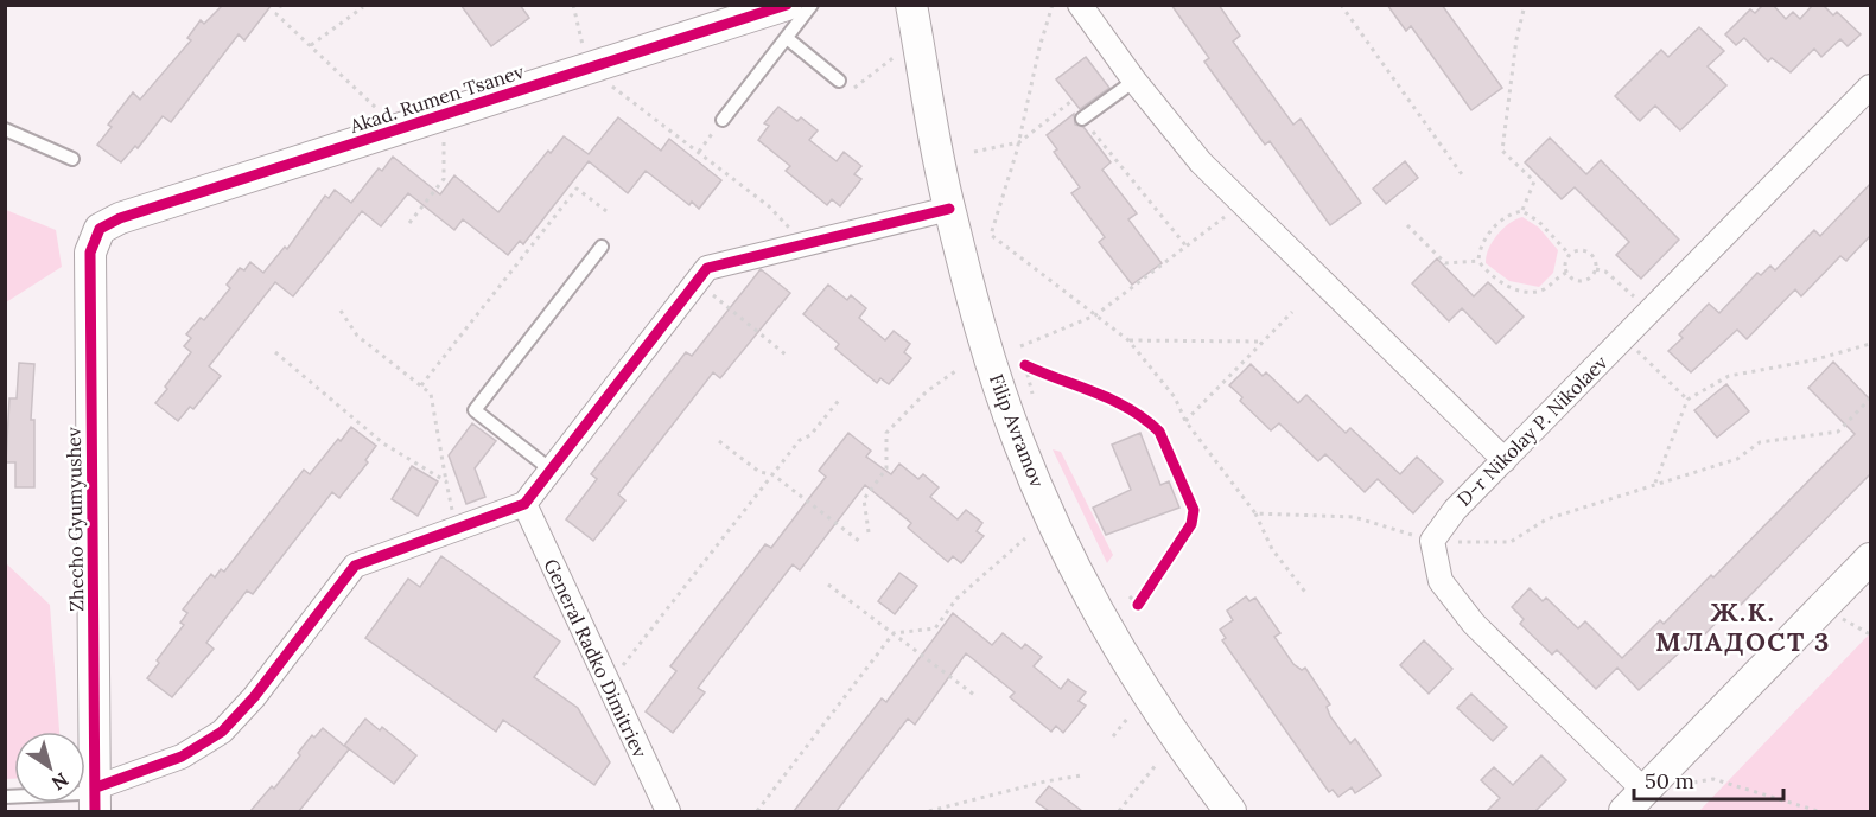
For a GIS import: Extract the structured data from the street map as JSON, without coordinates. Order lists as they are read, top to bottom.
{
  "streets": {
    "street": [
      "Akad. Rumen Tsanev",
      "Filip Avramov",
      "D-r Nikolay P. Nikolaev",
      "Zhecho Gyumyushev",
      "General Radko Dimitriev"
    ]
  },
  "crossings": [
    ["Akad. Rumen Tsanev", "Zhecho Gyumyushev"]
  ],
  "districts": ["Ж.К. МЛАДОСТ 3"],
  "scale_bar": "50 m",
  "north": "bottom right"
}
